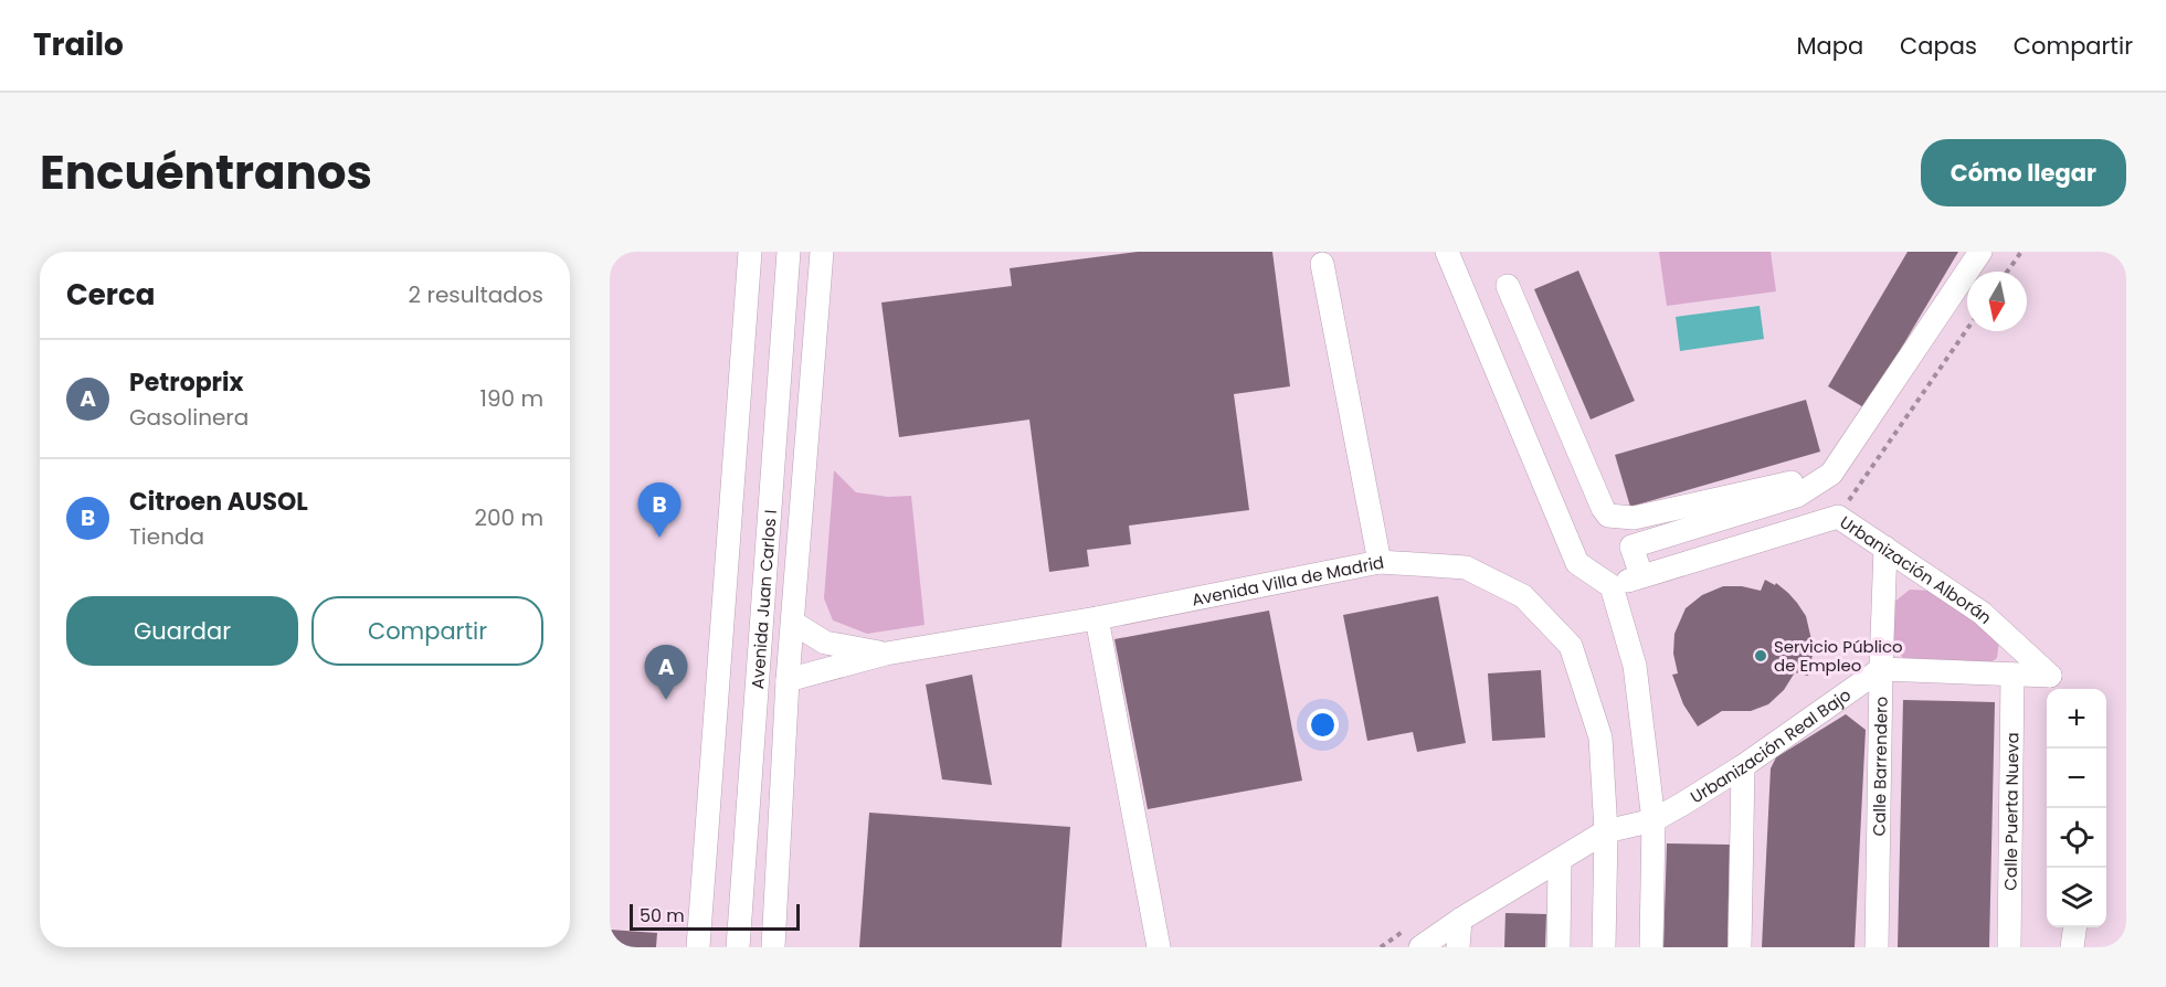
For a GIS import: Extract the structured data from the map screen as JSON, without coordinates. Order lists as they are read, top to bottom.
{
  "streets": {
    "street": [
      "Urbanización Alborán",
      "Avenida Villa de Madrid",
      "Avenida Juan Carlos I",
      "Urbanización Real Bajo",
      "Calle Barrendero",
      "Calle Puerta Nueva"
    ]
  },
  "crossings": [
    ["Urbanización Alborán", "Calle Barrendero"],
    ["Avenida Villa de Madrid", "Urbanización Real Bajo"],
    ["Urbanización Real Bajo", "Calle Barrendero"]
  ],
  "places": ["Servicio Público de Empleo"],
  "scale_bar": "50 m",
  "north": "bottom",
  "page": {
    "header": "Trailo",
    "nav": ["Mapa", "Capas", "Compartir"],
    "title": "Encuéntranos",
    "buttons": [
      "Cómo llegar",
      ["Guardar", "Compartir"]
    ],
    "heading": ["Cerca", "2 resultados"],
    "list": [
      {
        "mark": "A",
        "name": "Petroprix",
        "note": "Gasolinera",
        "value": "190 m"
      },
      {
        "mark": "B",
        "name": "Citroen AUSOL",
        "note": "Tienda",
        "value": "200 m"
      }
    ],
    "pins": ["B", "A"],
    "map_buttons": ["+", "−"],
    "scale": "50 m"
  }
}
